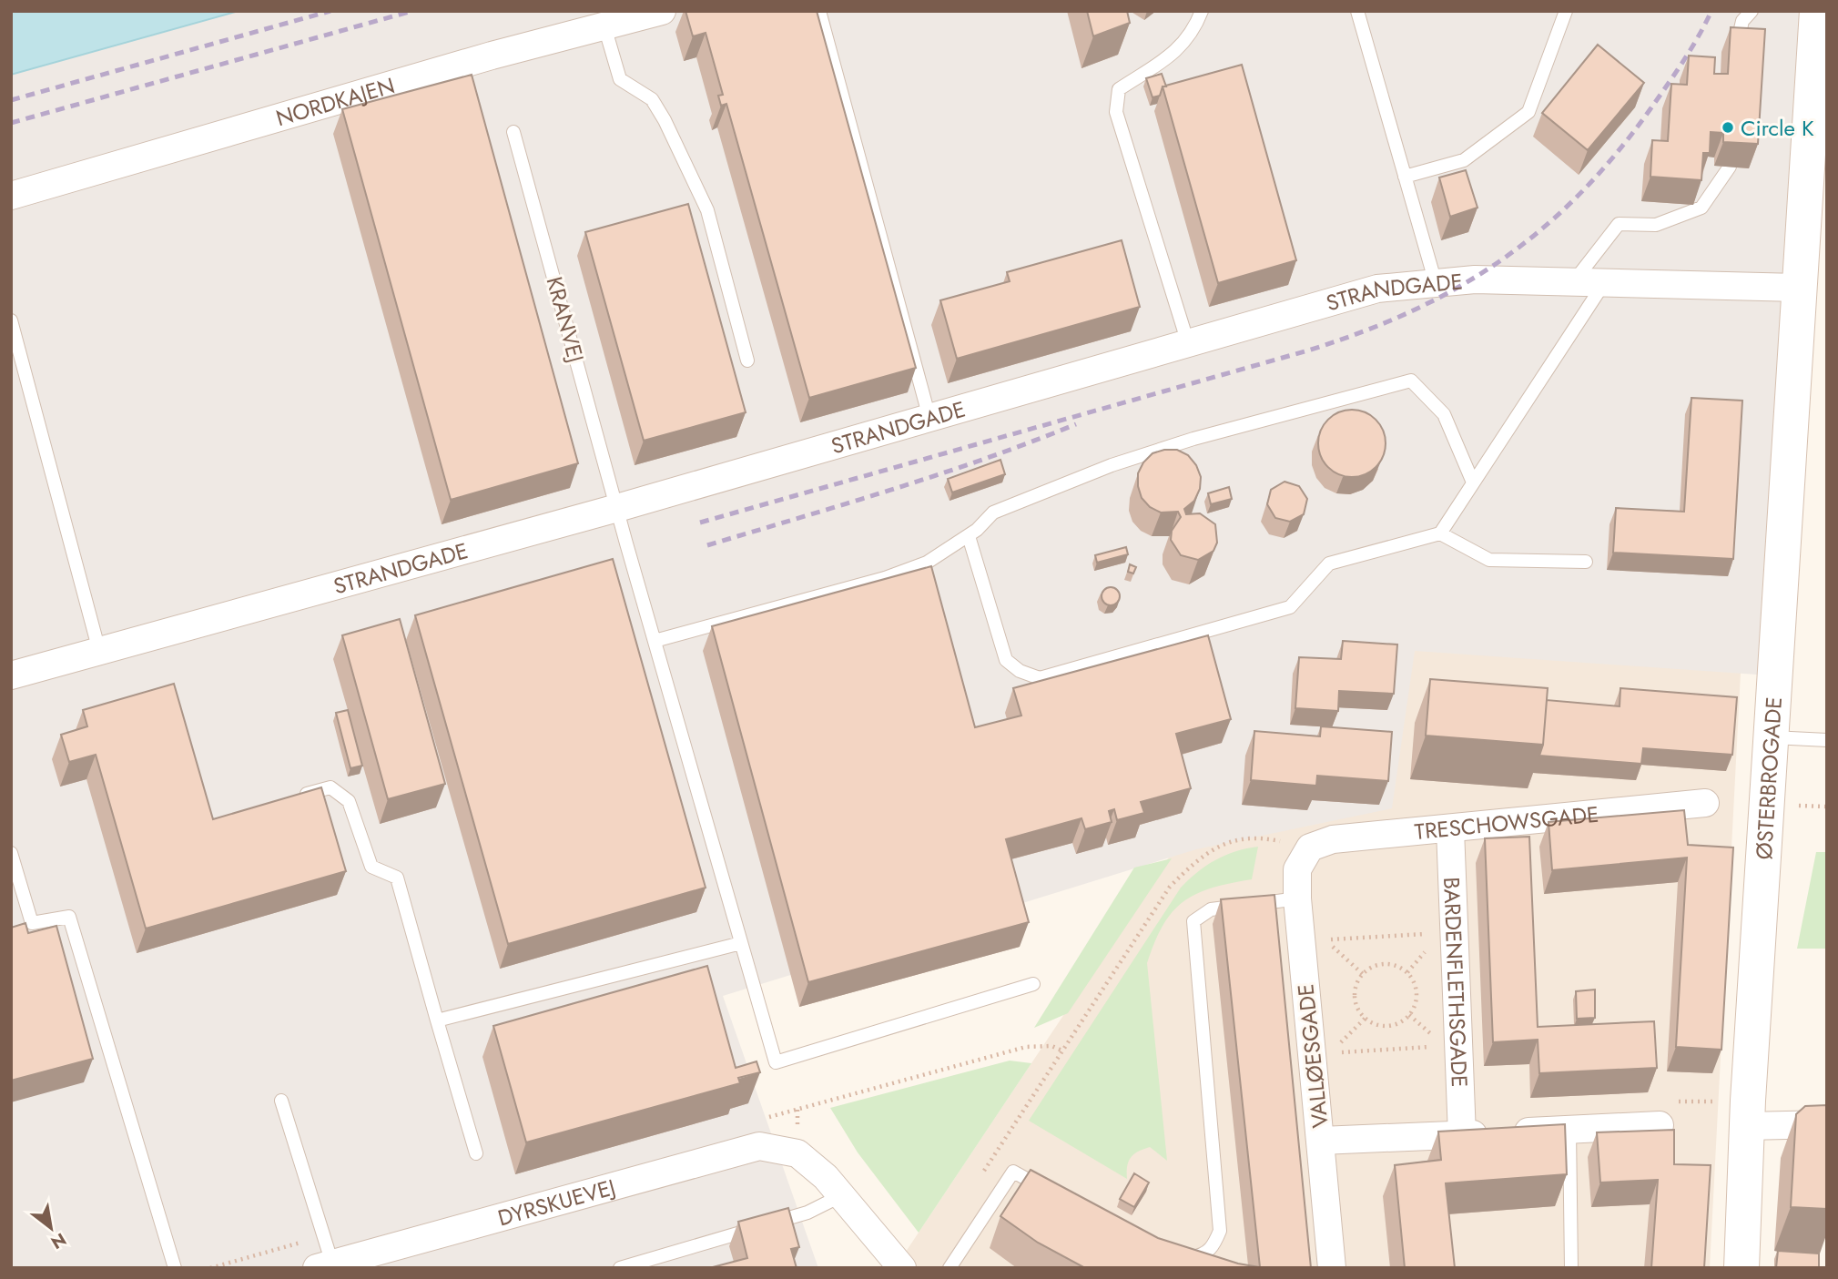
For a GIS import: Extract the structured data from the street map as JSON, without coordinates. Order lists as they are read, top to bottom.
{
  "streets": {
    "main road": ["ØSTERBROGADE"],
    "street": [
      "NORDKAJEN",
      "STRANDGADE",
      "TRESCHOWSGADE",
      "BARDENFLETHSGADE",
      "VALLØESGADE",
      "DYRSKUEVEJ"
    ],
    "lane": ["KRANVEJ"]
  },
  "crossings": [
    ["STRANDGADE", "KRANVEJ"],
    ["STRANDGADE", "ØSTERBROGADE"],
    ["TRESCHOWSGADE", "BARDENFLETHSGADE"],
    ["TRESCHOWSGADE", "VALLØESGADE"]
  ],
  "places": ["Circle K"],
  "north": "bottom right"
}
